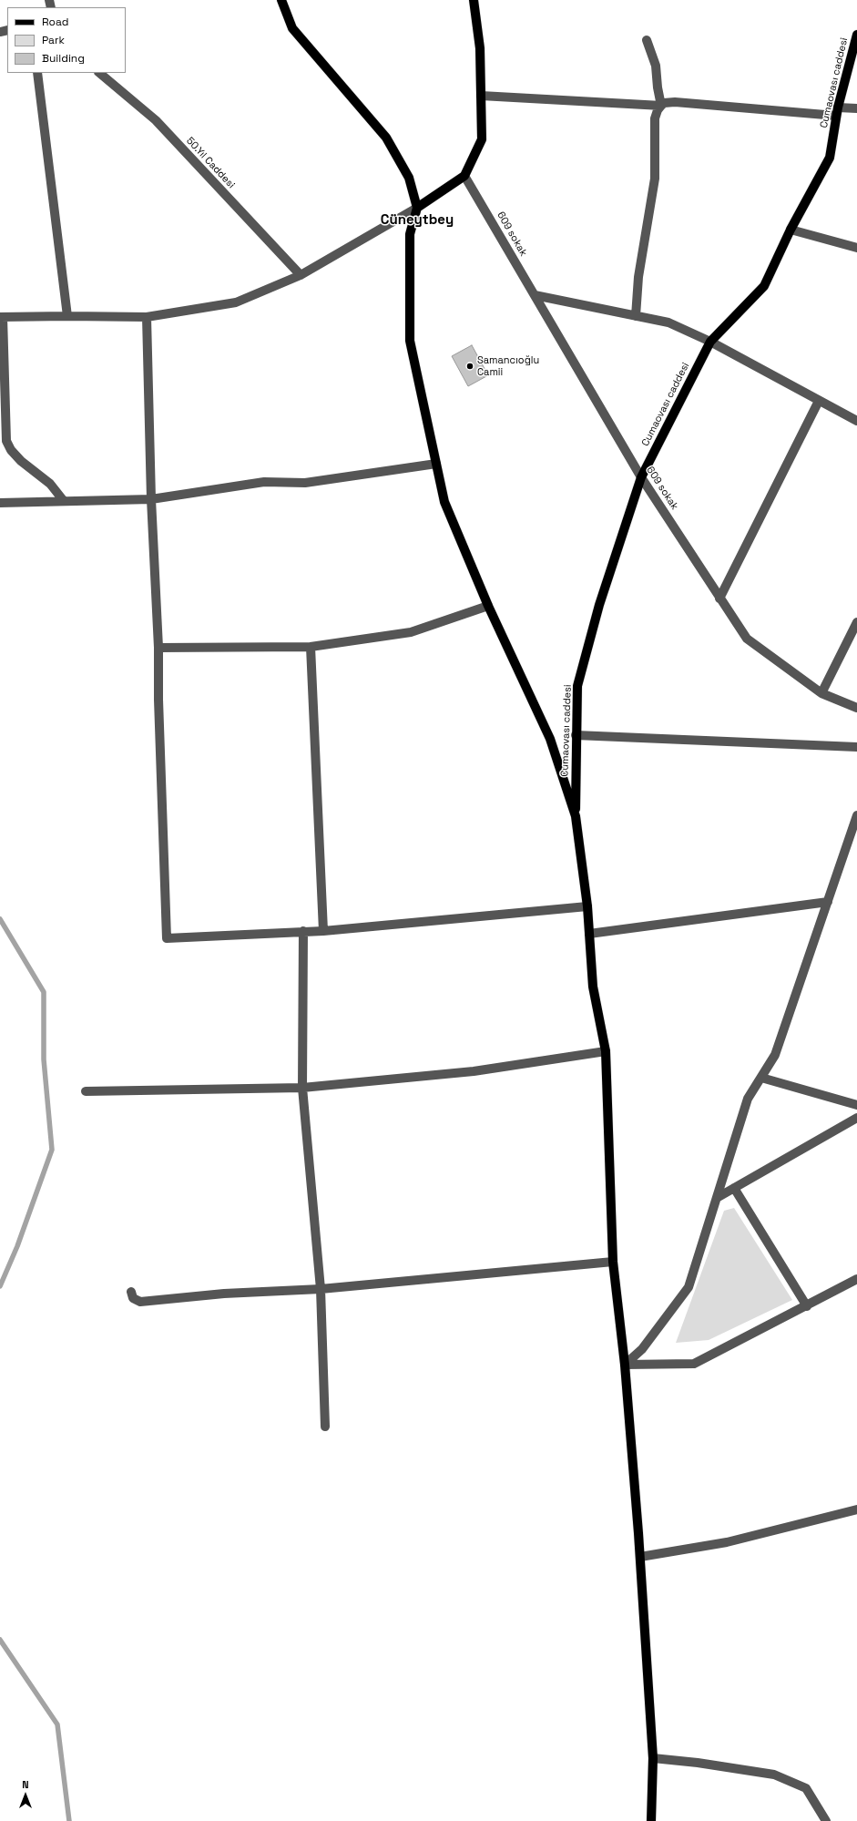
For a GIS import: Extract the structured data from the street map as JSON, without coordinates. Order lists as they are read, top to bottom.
{
  "streets": {
    "main road": ["Cumaovası caddesi"],
    "street": ["50.Yıl Caddesi", "609 sokak"]
  },
  "crossings": [
    ["Cumaovası caddesi", "609 sokak"]
  ],
  "districts": ["Cüneytbey"],
  "places": ["Samancıoğlu Camii"],
  "legend": ["Road", "Park", "Building"],
  "north": "top"
}
